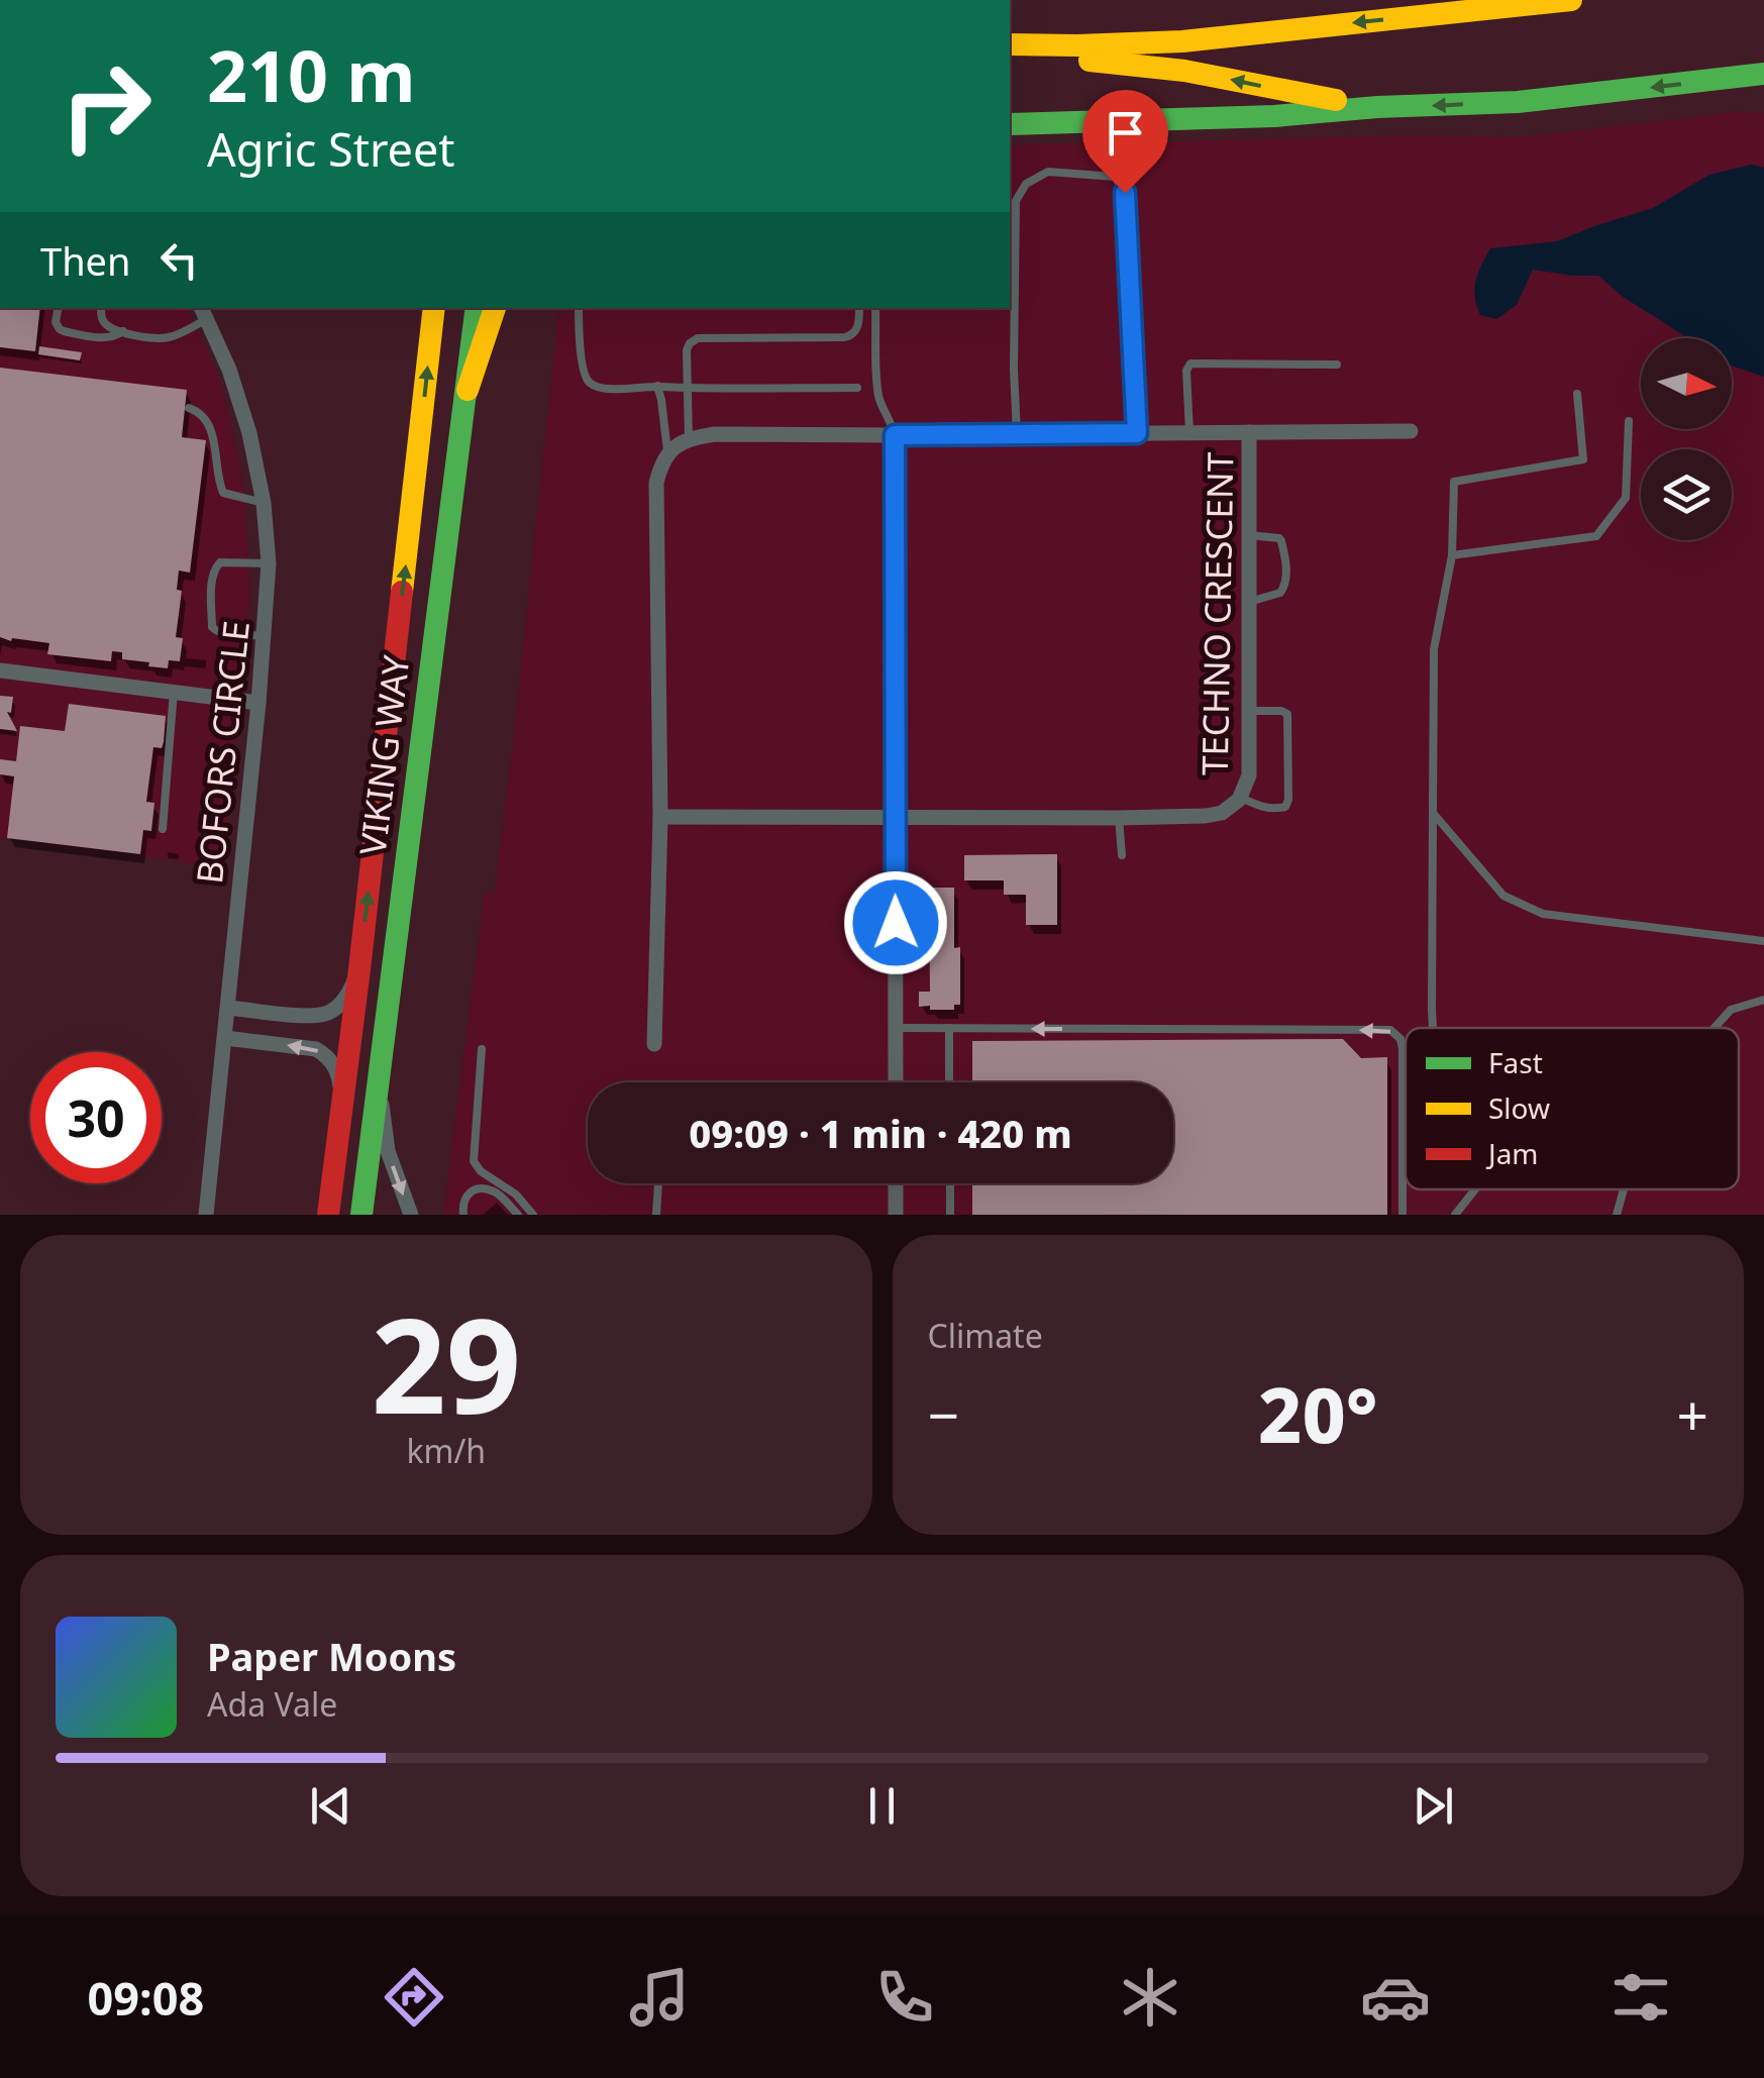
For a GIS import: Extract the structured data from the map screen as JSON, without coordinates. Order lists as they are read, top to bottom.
{
  "streets": {
    "main road": ["VIKING WAY"],
    "street": ["TECHNO CRESCENT", "BOFORS CIRCLE"]
  },
  "legend": ["Fast", "Slow", "Jam"],
  "north": "right",
  "page": {
    "turn": ["210 m", "Agric Street"],
    "then": "Then",
    "limit": "30",
    "trip": "09:09 · 1 min · 420 m",
    "tile": [
      ["29", "km/h"],
      "Climate"
    ],
    "heat": ["−", "20°", "+"],
    "song": ["Paper Moons", "Ada Vale"],
    "tabs": "09:08"
  }
}
